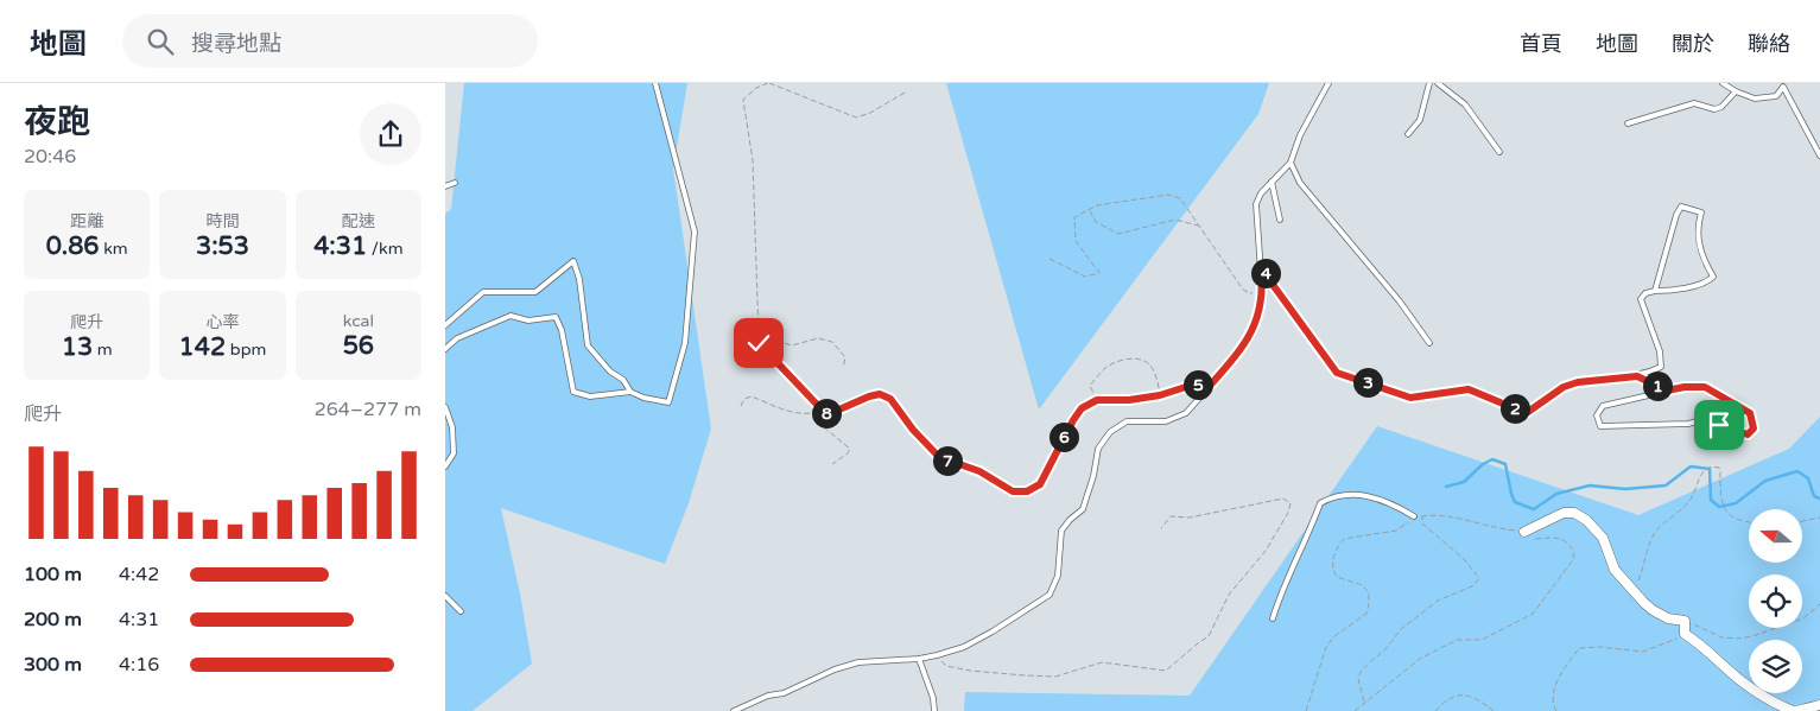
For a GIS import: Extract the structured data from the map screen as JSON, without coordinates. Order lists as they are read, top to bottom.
{
  "north": "left",
  "page": {
    "header": "地圖",
    "search": "搜尋地點",
    "nav": [
      "首頁",
      "地圖",
      "關於",
      "聯絡"
    ],
    "heading": ["夜跑", "20:46"],
    "stats": [
      ["距離", "0.86 km"],
      ["時間", "3:53"],
      ["配速", "4:31 /km"],
      ["爬升", "13 m"],
      ["心率", "142 bpm"],
      ["kcal", "56"]
    ],
    "pins": [
      "4",
      "3",
      "5",
      "1",
      "2",
      "8",
      "6",
      "7"
    ],
    "chart": ["爬升", "264–277 m"],
    "list": [
      {
        "name": "100 m",
        "note": "4:42"
      },
      {
        "name": "200 m",
        "note": "4:31"
      },
      {
        "name": "300 m",
        "note": "4:16"
      }
    ]
  }
}
